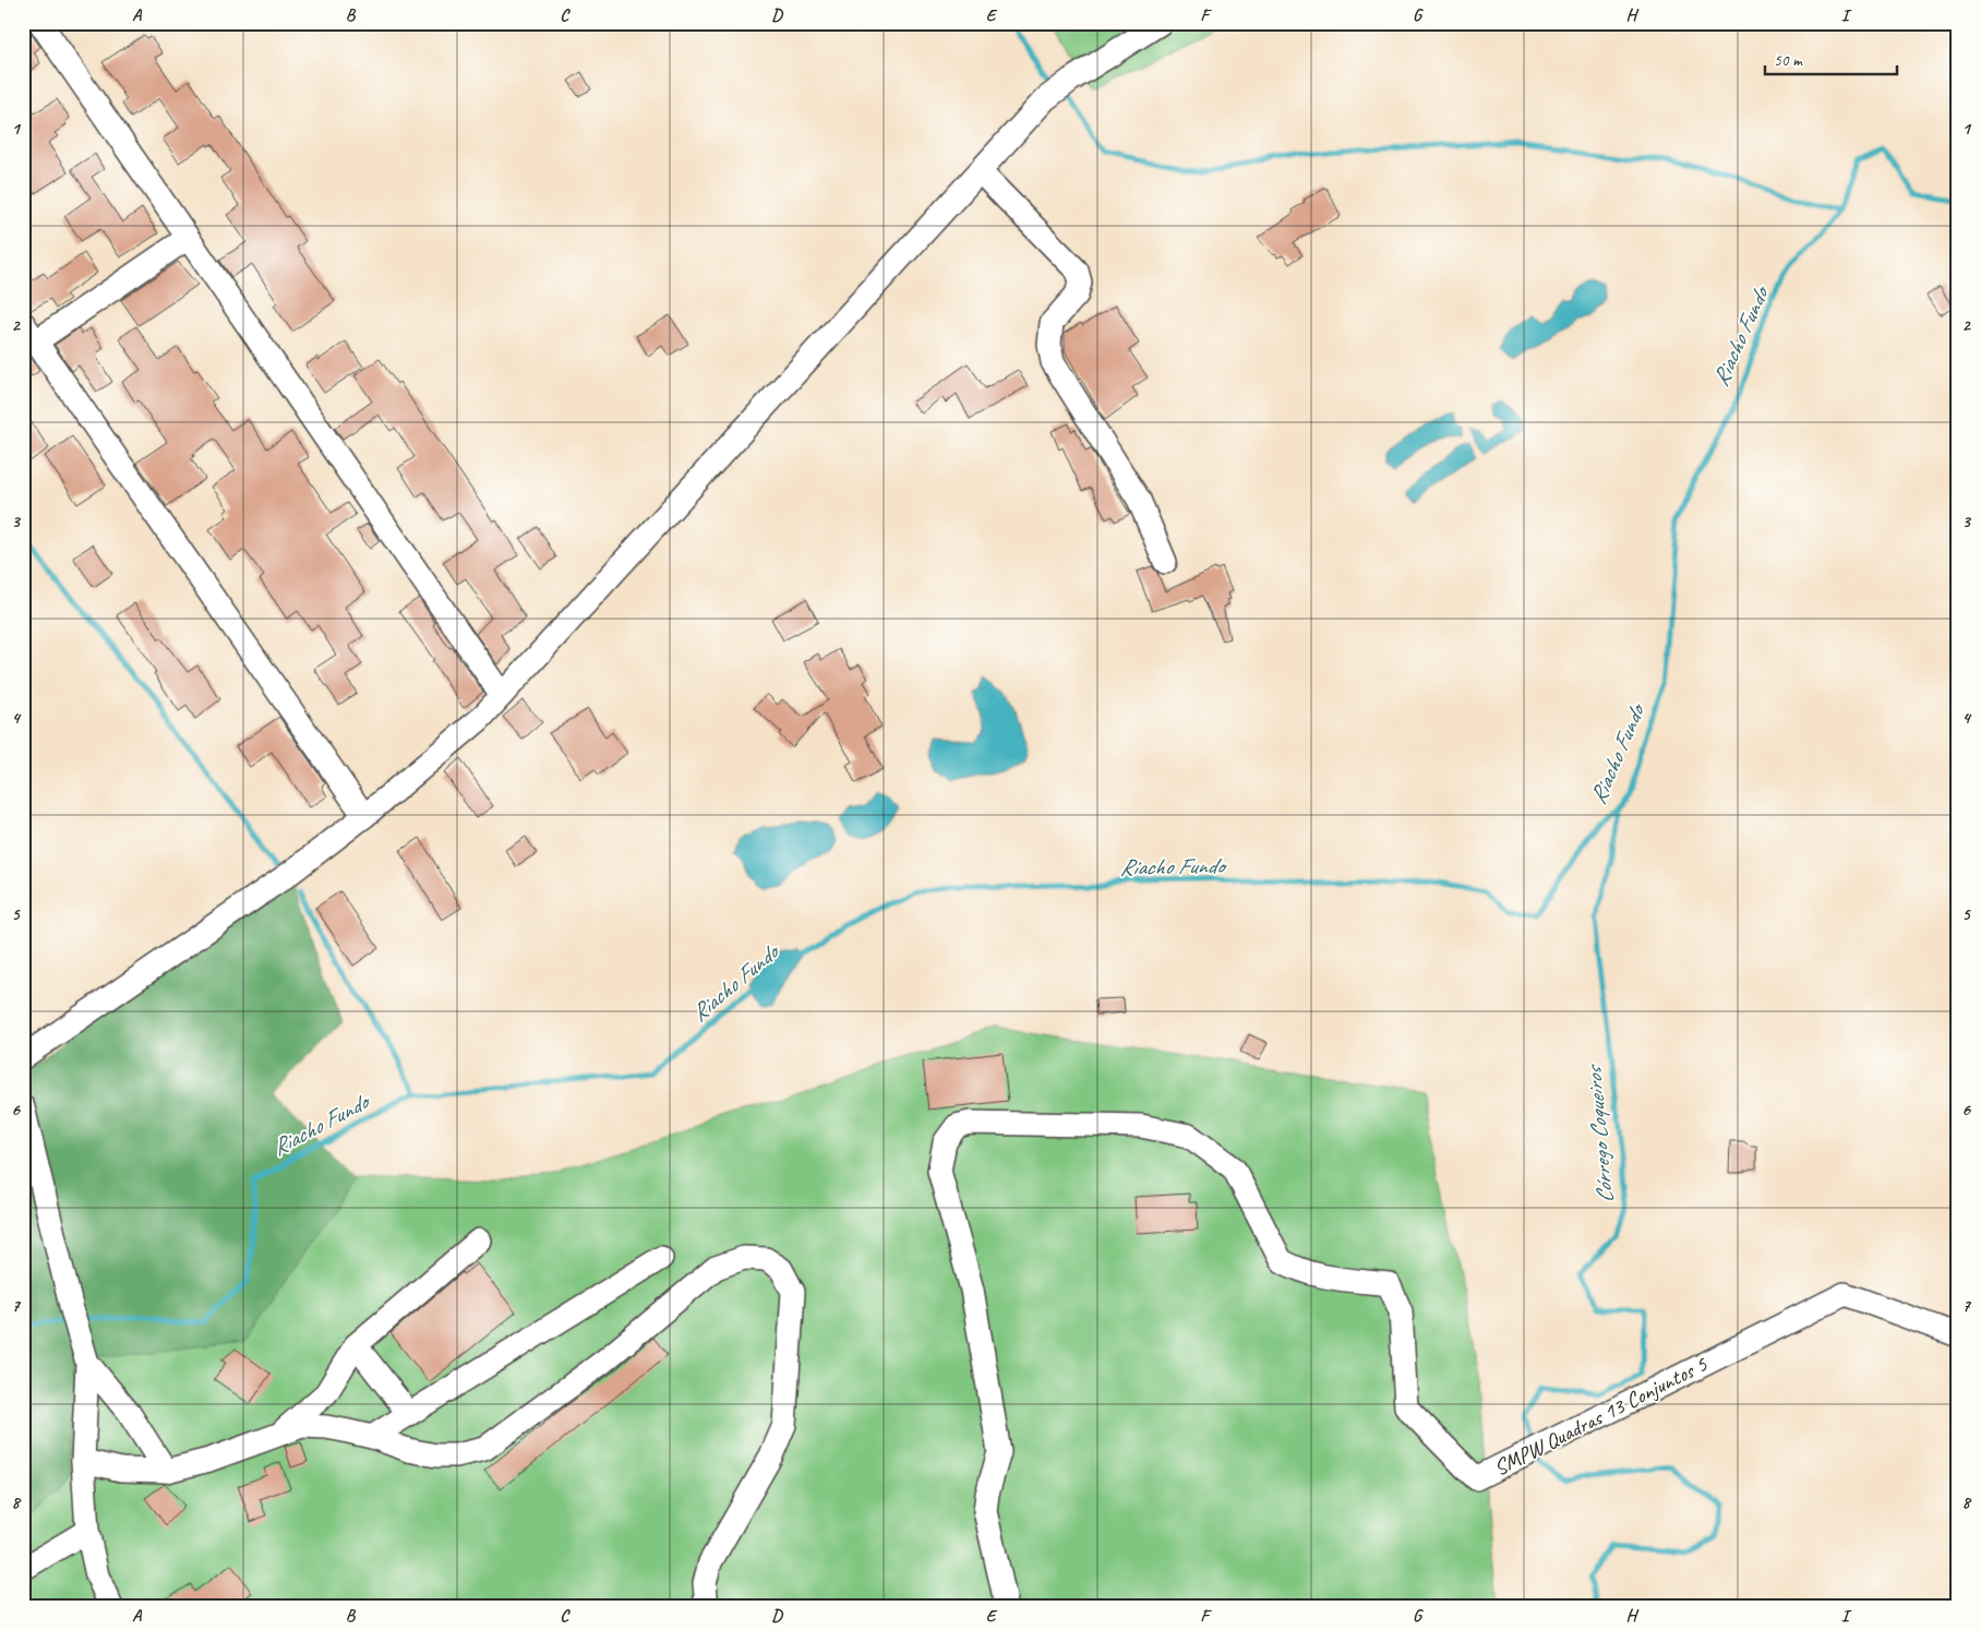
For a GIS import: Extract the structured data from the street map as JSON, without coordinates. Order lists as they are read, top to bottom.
{
  "streets": {
    "street": ["SMPW Quadras 13 Conjuntos 5"]
  },
  "water": ["Riacho Fundo", "Córrego Coqueiros"],
  "scale_bar": "50 m",
  "grid": {
    "columns": [
      "A",
      "B",
      "C",
      "D",
      "E",
      "F",
      "G",
      "H",
      "I"
    ],
    "rows": [
      "1",
      "2",
      "3",
      "4",
      "5",
      "6",
      "7",
      "8"
    ]
  }
}
